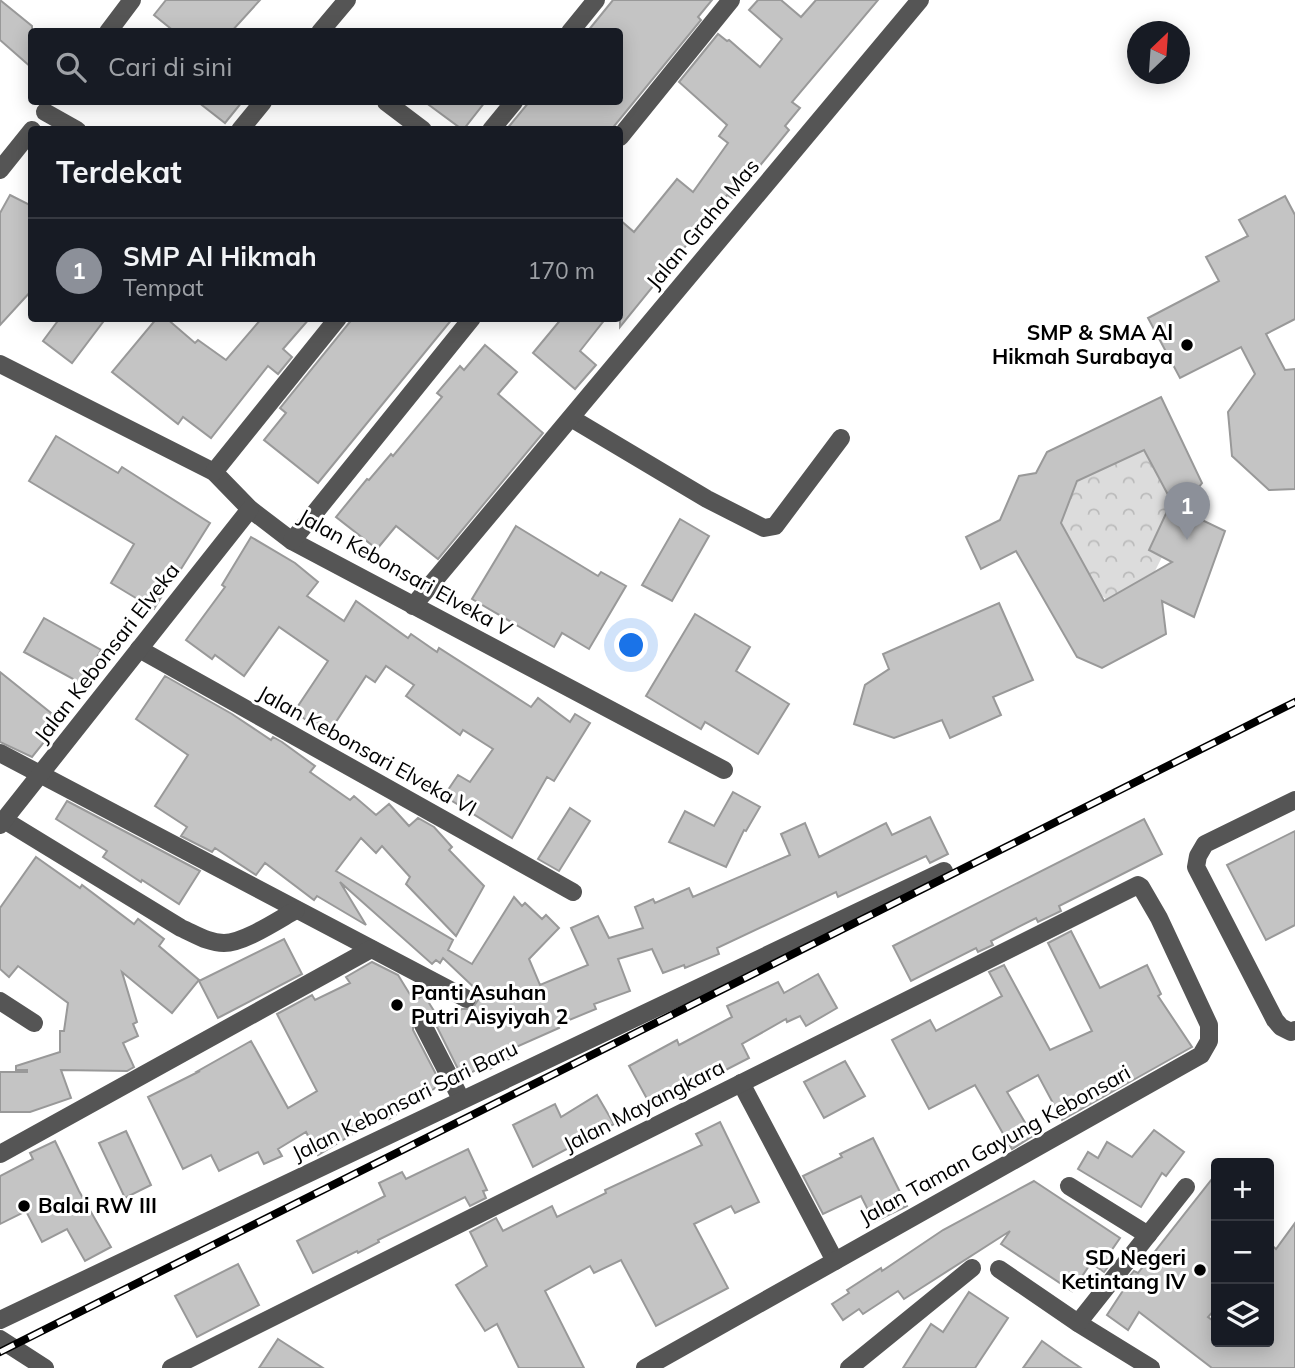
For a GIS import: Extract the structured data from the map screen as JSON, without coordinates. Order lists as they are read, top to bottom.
{
  "streets": {
    "street": [
      "Jalan Graha Mas",
      "Jalan Kebonsari Elveka V",
      "Jalan Kebonsari Elveka",
      "Jalan Kebonsari Elveka VI",
      "Jalan Kebonsari Sari Baru",
      "Jalan Mayangkara",
      "Jalan Taman Gayung Kebonsari"
    ]
  },
  "crossings": [
    ["Jalan Graha Mas", "Jalan Kebonsari Elveka V"],
    ["Jalan Kebonsari Elveka V", "Jalan Kebonsari Elveka"],
    ["Jalan Kebonsari Elveka", "Jalan Kebonsari Elveka VI"],
    ["Jalan Mayangkara", "Jalan Taman Gayung Kebonsari"]
  ],
  "places": [
    "SMP & SMA Al Hikmah Surabaya",
    "Panti Asuhan Putri Aisyiyah 2",
    "Balai RW III",
    "SD Negeri Ketintang IV"
  ],
  "north": "top right",
  "page": {
    "search": "Cari di sini",
    "heading": "Terdekat",
    "list": [
      {
        "mark": "1",
        "name": "SMP Al Hikmah",
        "note": "Tempat",
        "value": "170 m"
      }
    ],
    "pins": "1",
    "map_buttons": ["+", "−"]
  }
}
